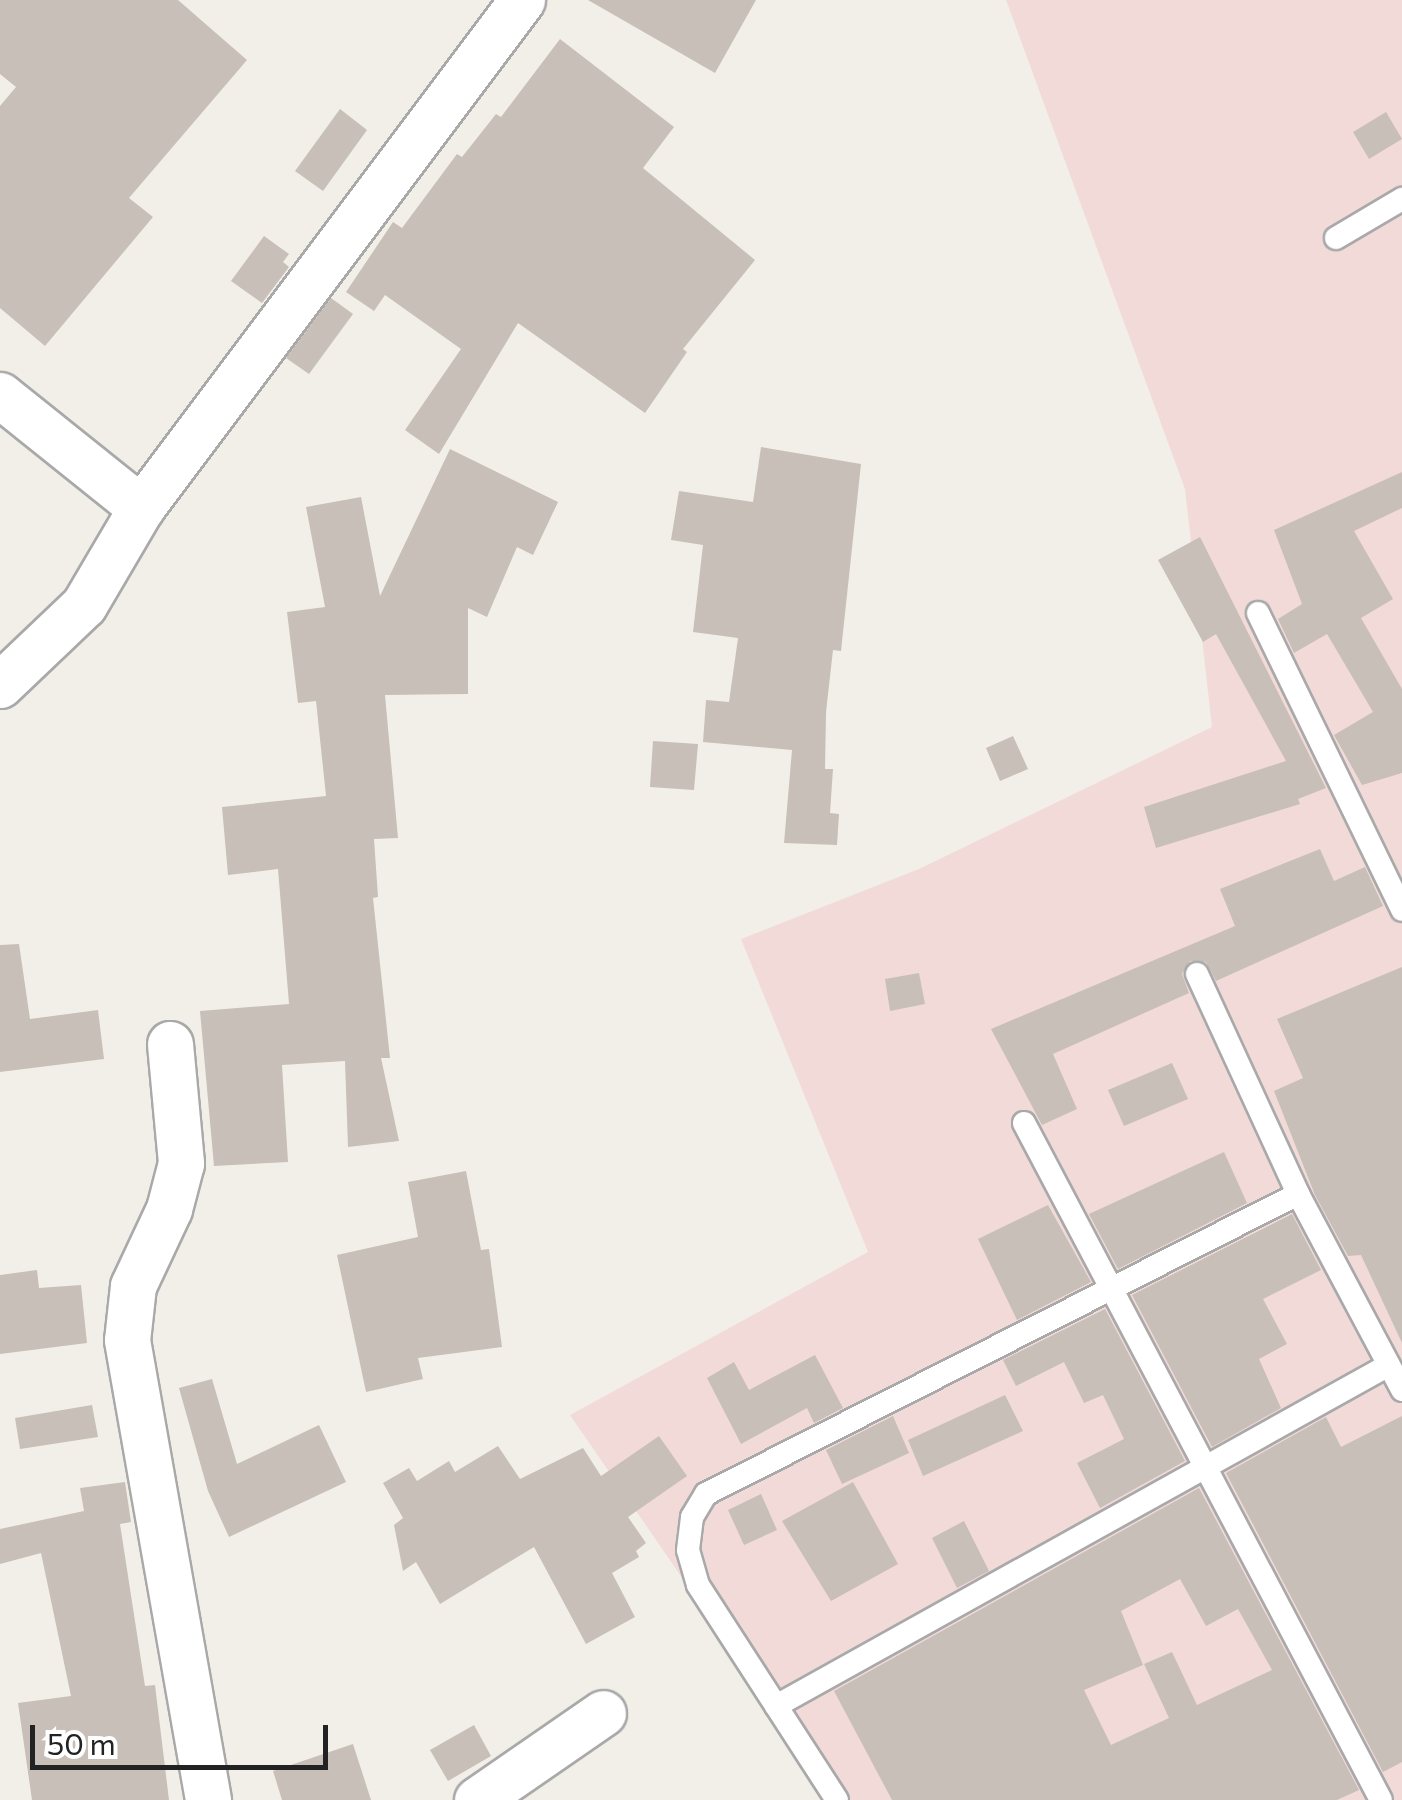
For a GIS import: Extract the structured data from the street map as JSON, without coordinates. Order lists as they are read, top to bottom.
{
  "scale_bar": "50 m"
}
